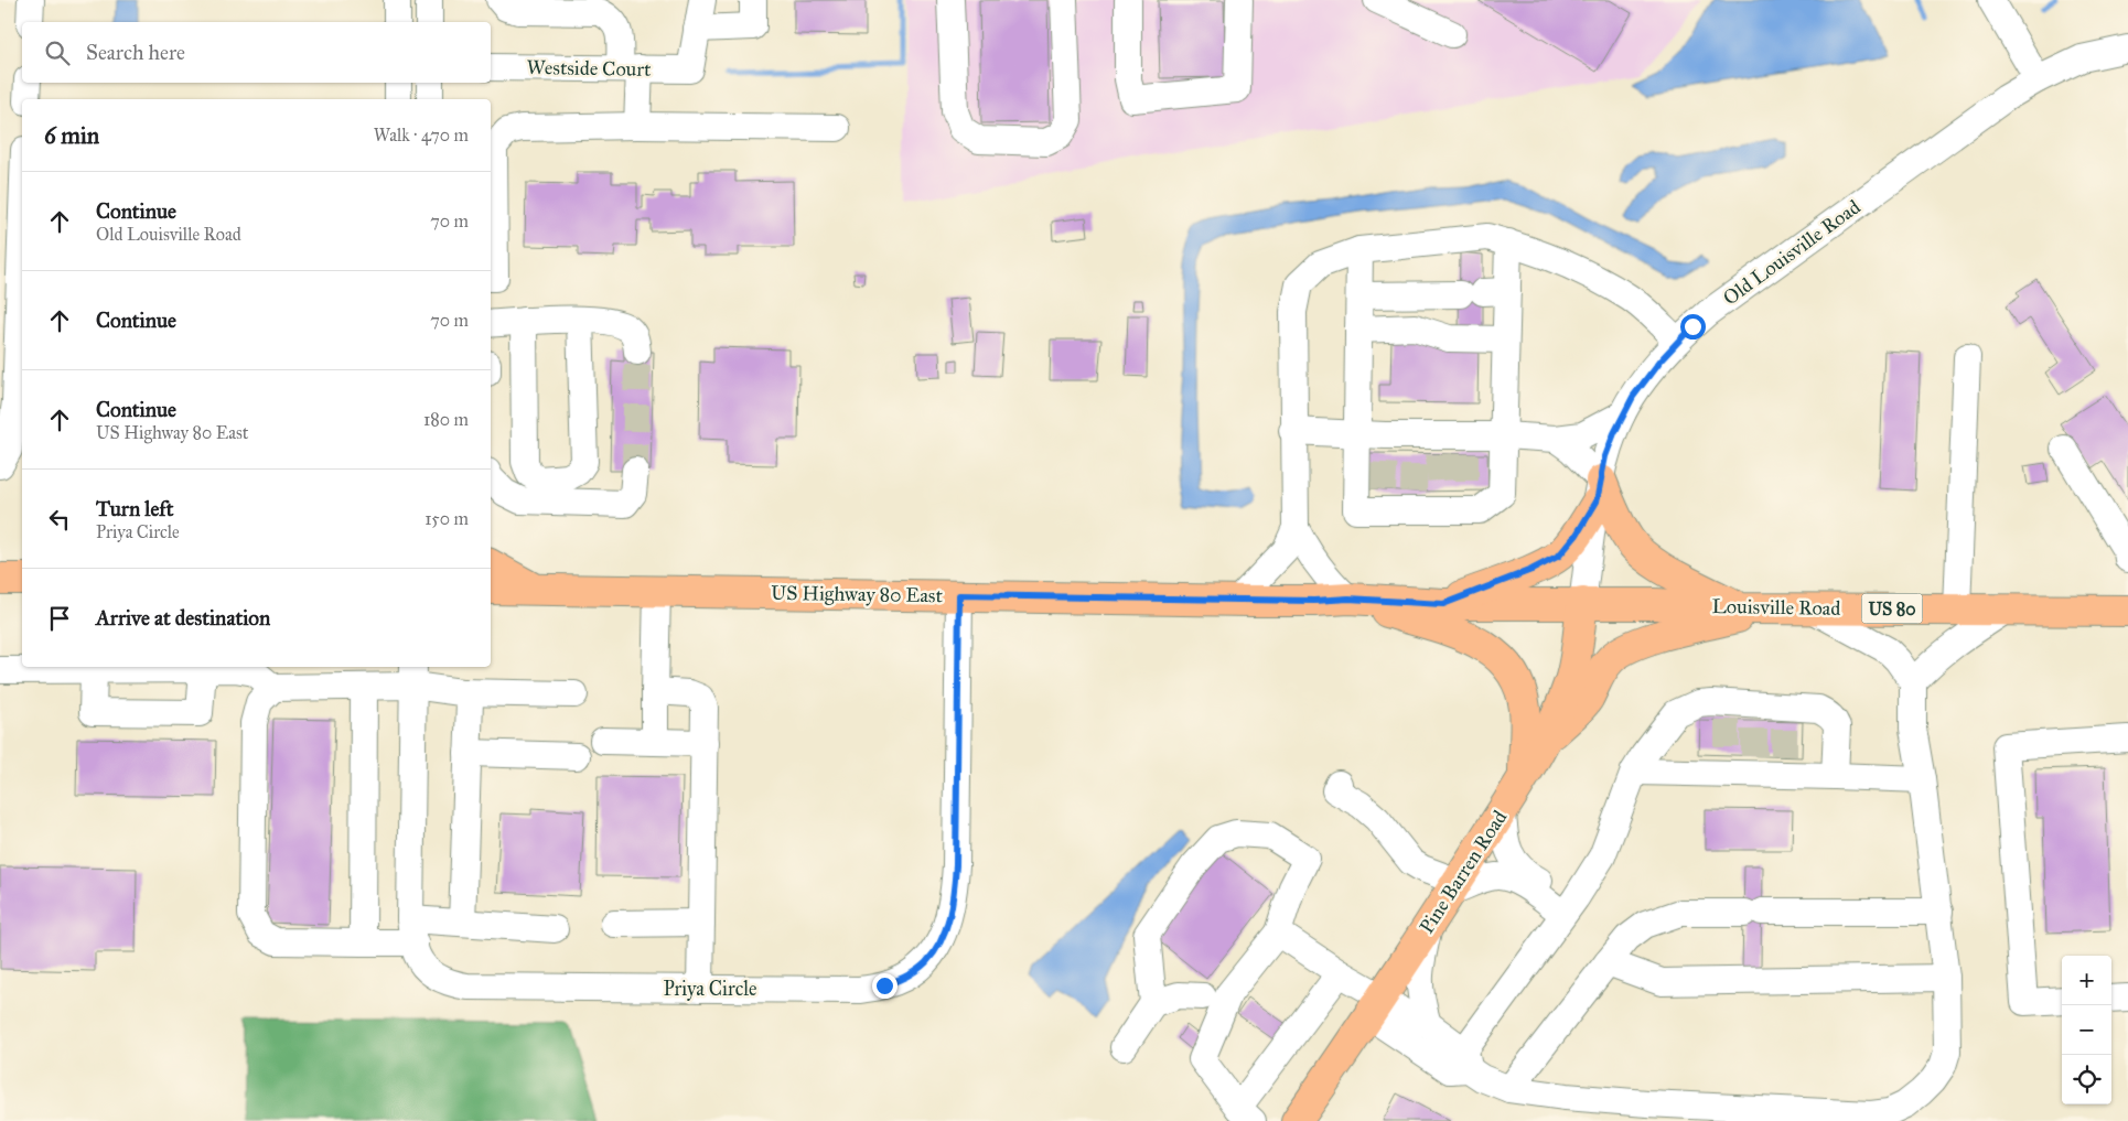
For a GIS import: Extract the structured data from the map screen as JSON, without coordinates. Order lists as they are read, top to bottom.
{
  "streets": {
    "main road": [
      "US Highway 80 East",
      "Louisville Road",
      "US 80",
      "Pine Barren Road"
    ],
    "street": ["Westside Court", "Old Louisville Road", "Priya Circle"]
  },
  "crossings": [
    ["Old Louisville Road", "US Highway 80 East"],
    ["Old Louisville Road", "Pine Barren Road"],
    ["US Highway 80 East", "Louisville Road"],
    ["US Highway 80 East", "Pine Barren Road"],
    ["US Highway 80 East", "Priya Circle"]
  ],
  "page": {
    "search": "Search here",
    "heading": ["6 min", "Walk · 470 m"],
    "list": [
      ["Continue", "Old Louisville Road", "70 m"],
      ["Continue", "70 m"],
      ["Continue", "US Highway 80 East", "180 m"],
      ["Turn left", "Priya Circle", "150 m"],
      "Arrive at destination"
    ],
    "map_buttons": ["+", "−"]
  }
}
